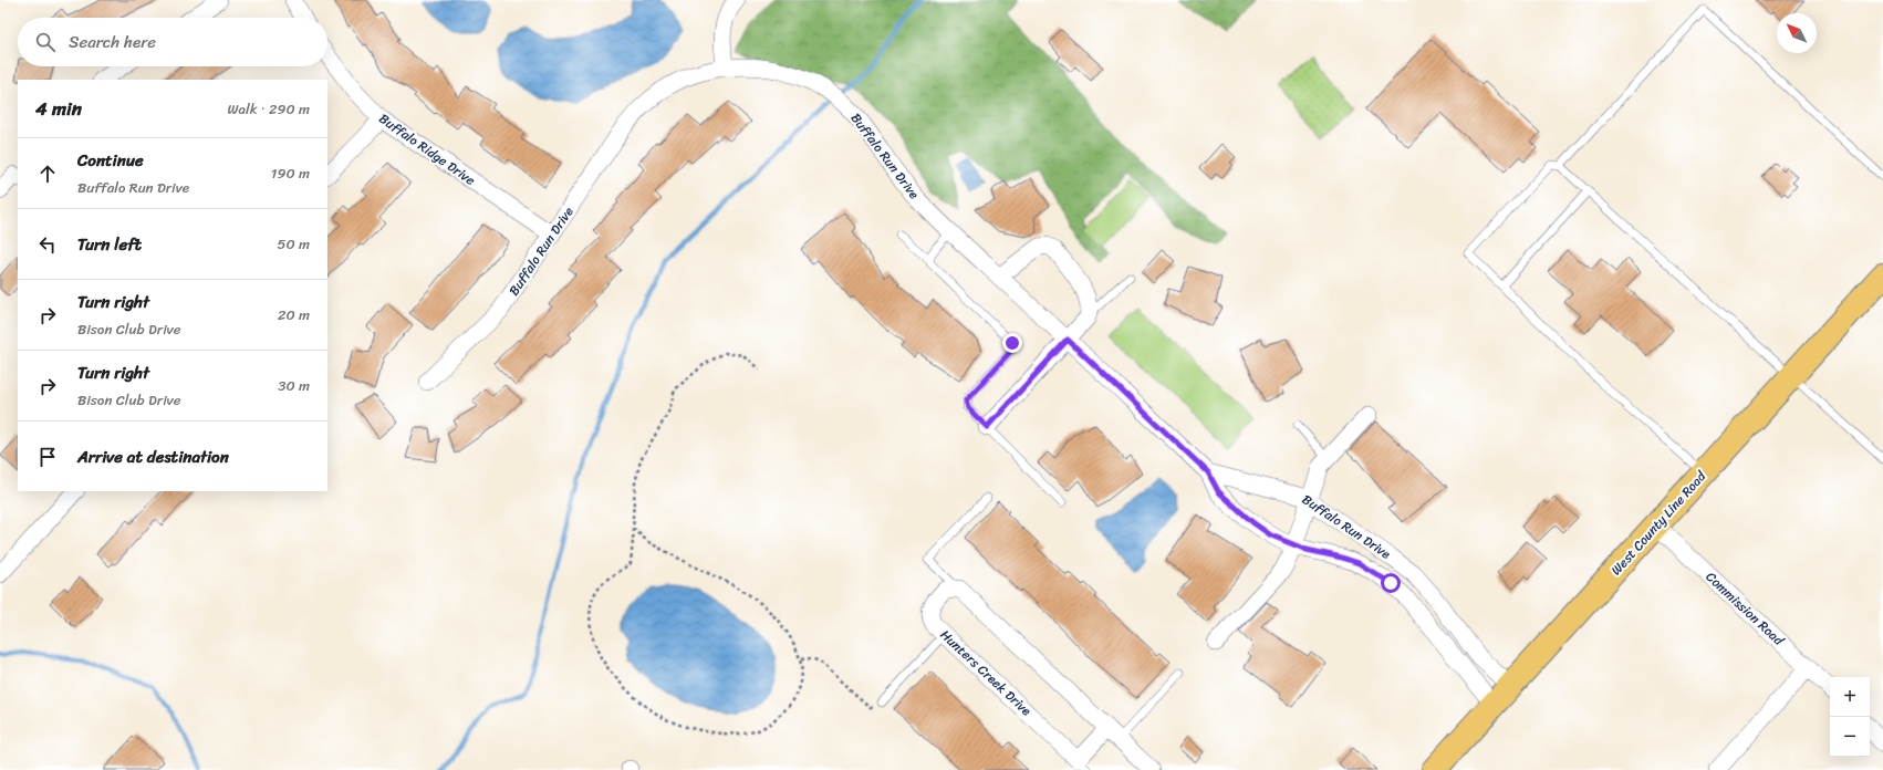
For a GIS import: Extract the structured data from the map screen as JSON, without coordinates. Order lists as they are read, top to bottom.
{
  "streets": {
    "main road": ["West County Line Road"],
    "street": [
      "Buffalo Ridge Drive",
      "Buffalo Run Drive",
      "Commission Road",
      "Hunters Creek Drive"
    ]
  },
  "crossings": [
    ["Buffalo Ridge Drive", "Buffalo Run Drive"],
    ["Buffalo Run Drive", "West County Line Road"],
    ["West County Line Road", "Commission Road"]
  ],
  "north": "top left",
  "page": {
    "search": "Search here",
    "heading": ["4 min", "Walk · 290 m"],
    "list": [
      ["Continue", "Buffalo Run Drive", "190 m"],
      ["Turn left", "50 m"],
      ["Turn right", "Bison Club Drive", "20 m"],
      ["Turn right", "Bison Club Drive", "30 m"],
      "Arrive at destination"
    ],
    "map_buttons": ["+", "−"]
  }
}
